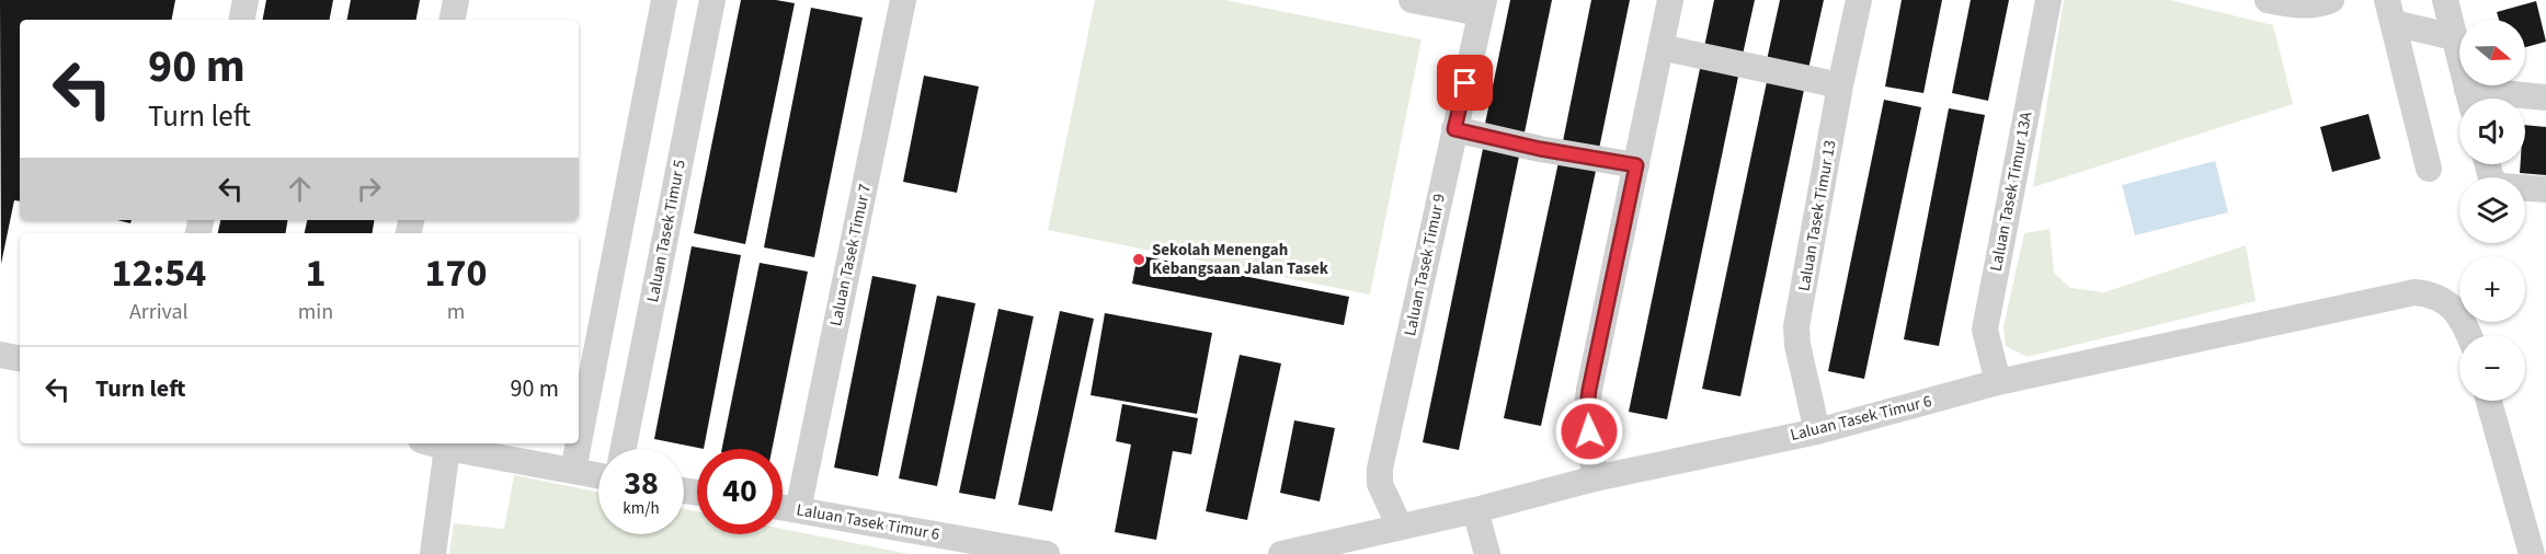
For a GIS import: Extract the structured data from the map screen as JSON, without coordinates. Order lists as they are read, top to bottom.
{
  "streets": {
    "street": [
      "Laluan Tasek Timur 13A",
      "Laluan Tasek Timur 13",
      "Laluan Tasek Timur 5",
      "Laluan Tasek Timur 7",
      "Laluan Tasek Timur 9",
      "Laluan Tasek Timur 6"
    ]
  },
  "crossings": [
    ["Laluan Tasek Timur 13A", "Laluan Tasek Timur 6"],
    ["Laluan Tasek Timur 13", "Laluan Tasek Timur 6"],
    ["Laluan Tasek Timur 7", "Laluan Tasek Timur 6"],
    ["Laluan Tasek Timur 9", "Laluan Tasek Timur 6"]
  ],
  "places": ["Sekolah Menengah Kebangsaan Jalan Tasek"],
  "north": "right",
  "page": {
    "map_buttons": ["+", "−"],
    "turn": ["90 m", "Turn left"],
    "eta": [
      "12:54",
      "Arrival",
      "1",
      "min",
      "170",
      "m"
    ],
    "list": [
      {
        "name": "Turn left",
        "value": "90 m"
      }
    ],
    "speed": "38 km/h",
    "limit": "40"
  }
}
